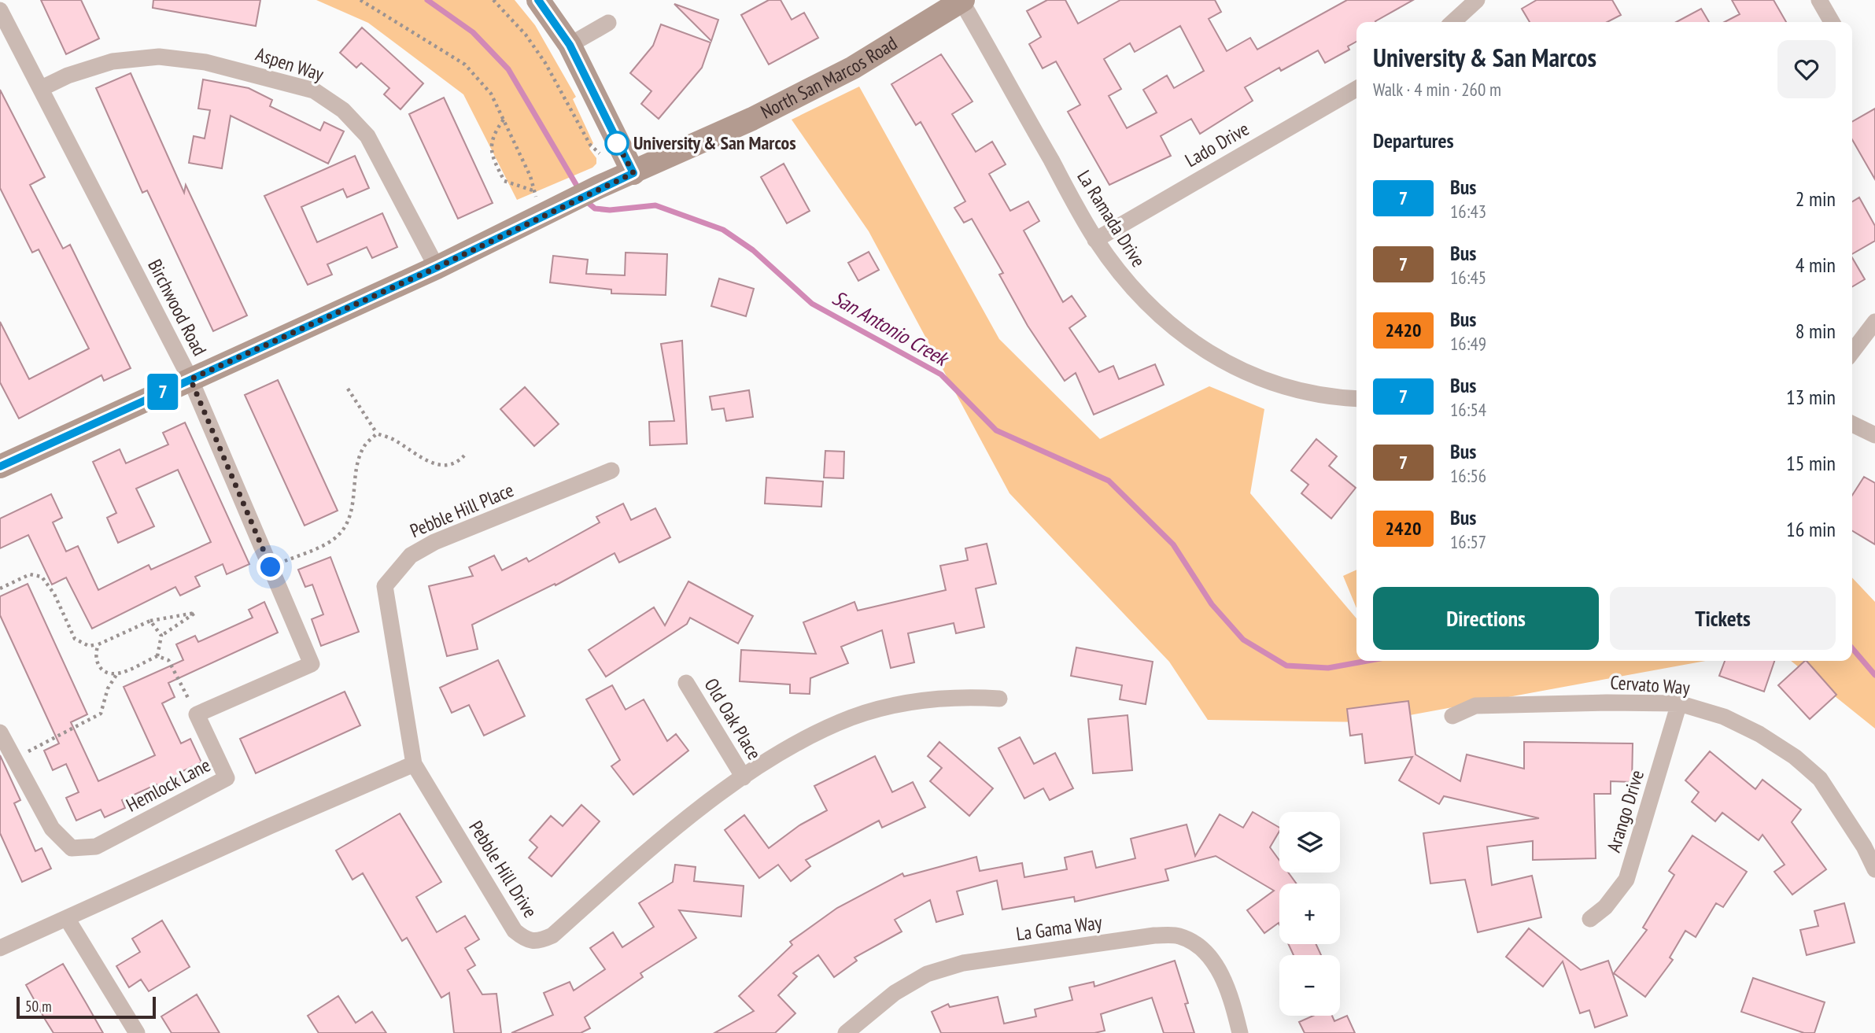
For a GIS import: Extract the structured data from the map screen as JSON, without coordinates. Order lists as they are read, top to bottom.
{
  "streets": {
    "street": [
      "Aspen Way",
      "North San Marcos Road",
      "Lado Drive",
      "La Ramada Drive",
      "Birchwood Road",
      "Pebble Hill Place",
      "Cervato Way",
      "Old Oak Place",
      "Hemlock Lane",
      "Arango Drive",
      "Pebble Hill Drive",
      "La Gama Way"
    ]
  },
  "crossings": [
    ["Aspen Way", "North San Marcos Road"],
    ["Aspen Way", "Birchwood Road"],
    ["North San Marcos Road", "La Ramada Drive"],
    ["North San Marcos Road", "Birchwood Road"],
    ["Lado Drive", "La Ramada Drive"],
    ["Birchwood Road", "Hemlock Lane"],
    ["Pebble Hill Place", "Pebble Hill Drive"],
    ["Cervato Way", "Arango Drive"],
    ["Old Oak Place", "Pebble Hill Drive"]
  ],
  "water": ["San Antonio Creek"],
  "places": ["University & San Marcos"],
  "lines": ["bus line 7"],
  "scale_bar": "50 m",
  "page": {
    "on_map": "7",
    "heading": [
      ["University & San Marcos", "Walk · 4 min · 260 m"],
      "Departures"
    ],
    "list": [
      {
        "mark": "7",
        "name": "Bus",
        "note": "16:43",
        "value": "2 min"
      },
      {
        "mark": "7",
        "name": "Bus",
        "note": "16:45",
        "value": "4 min"
      },
      {
        "mark": "2420",
        "name": "Bus",
        "note": "16:49",
        "value": "8 min"
      },
      {
        "mark": "7",
        "name": "Bus",
        "note": "16:54",
        "value": "13 min"
      },
      {
        "mark": "7",
        "name": "Bus",
        "note": "16:56",
        "value": "15 min"
      },
      {
        "mark": "2420",
        "name": "Bus",
        "note": "16:57",
        "value": "16 min"
      }
    ],
    "buttons": ["Directions", "Tickets"],
    "map_buttons": ["+", "−"],
    "scale": "50 m"
  }
}
